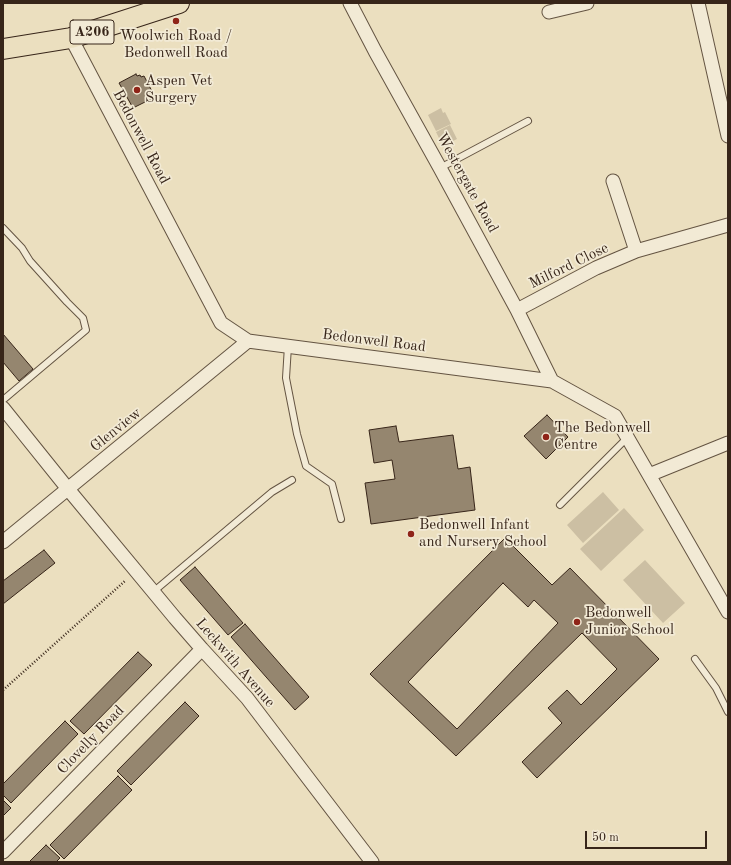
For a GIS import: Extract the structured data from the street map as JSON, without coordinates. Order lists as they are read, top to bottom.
{
  "streets": {
    "main road": ["A206"],
    "street": [
      "Bedonwell Road",
      "Westergate Road",
      "Milford Close",
      "Glenview",
      "Leckwith Avenue",
      "Clovelly Road"
    ]
  },
  "crossings": [
    ["A206", "Bedonwell Road"],
    ["Bedonwell Road", "Westergate Road"],
    ["Bedonwell Road", "Glenview"],
    ["Westergate Road", "Milford Close"],
    ["Glenview", "Leckwith Avenue"],
    ["Leckwith Avenue", "Clovelly Road"]
  ],
  "places": [
    "Woolwich Road / Bedonwell Road",
    "Aspen Vet Surgery",
    "The Bedonwell Centre",
    "Bedonwell Infant and Nursery School",
    "Bedonwell Junior School"
  ],
  "scale_bar": "50 m"
}
